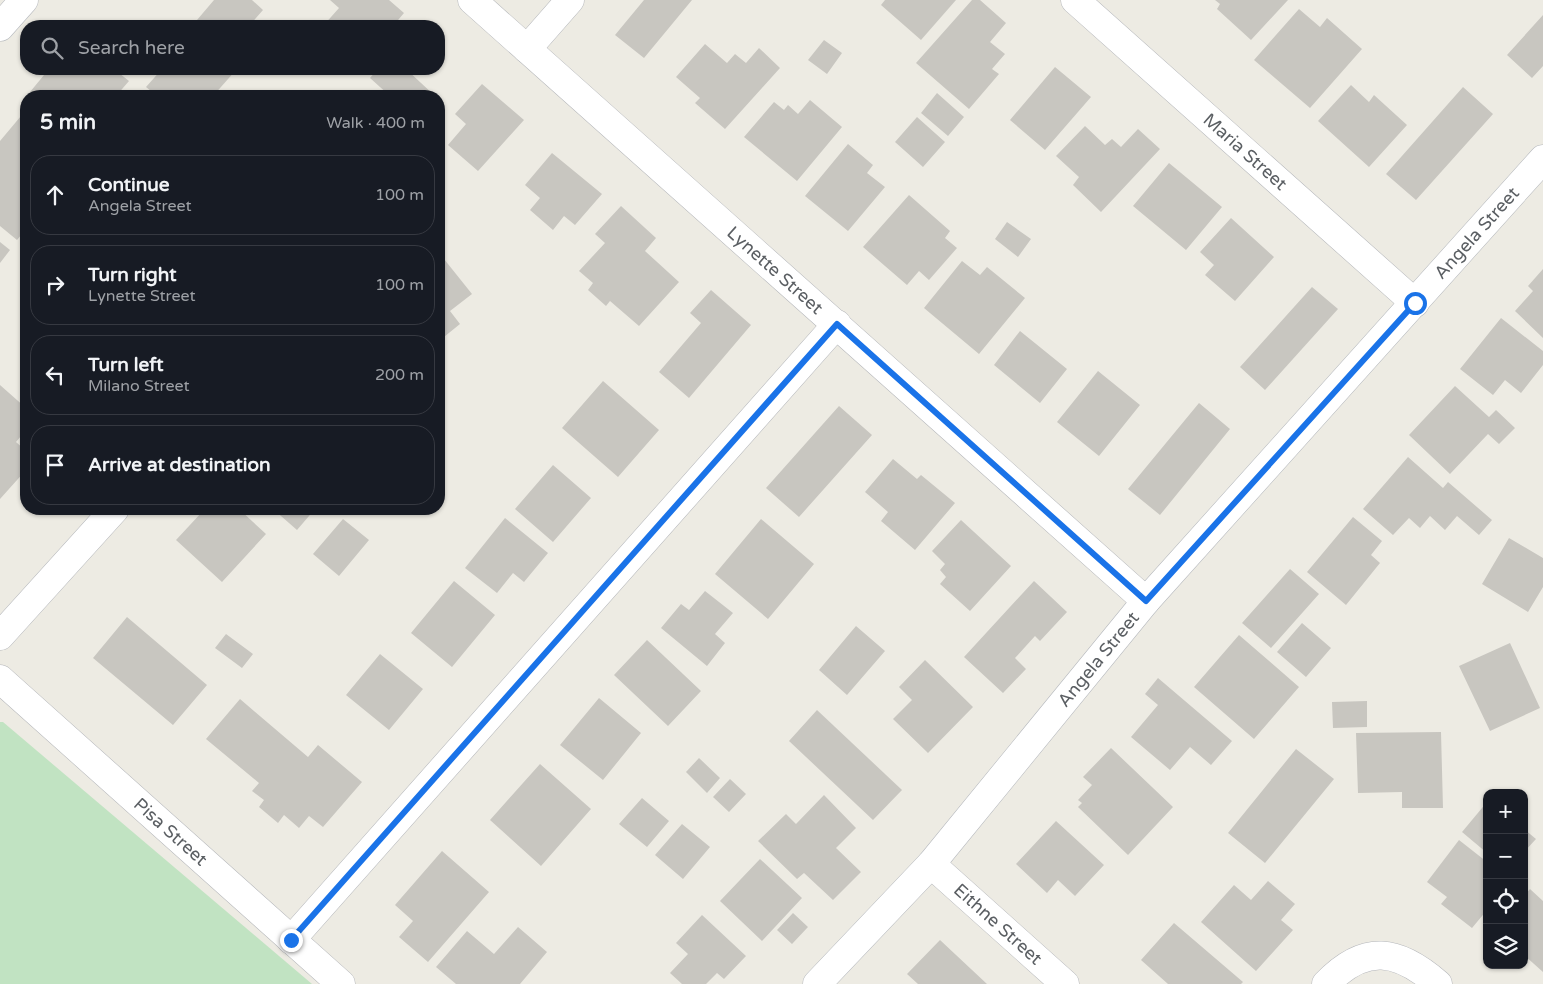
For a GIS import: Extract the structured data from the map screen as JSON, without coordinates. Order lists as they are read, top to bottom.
{
  "streets": {
    "street": [
      "Maria Street",
      "Angela Street",
      "Lynette Street",
      "Pisa Street",
      "Eithne Street"
    ]
  },
  "crossings": [
    ["Maria Street", "Angela Street"],
    ["Angela Street", "Lynette Street"],
    ["Angela Street", "Eithne Street"]
  ],
  "page": {
    "search": "Search here",
    "heading": ["5 min", "Walk · 400 m"],
    "list": [
      ["Continue", "Angela Street", "100 m"],
      ["Turn right", "Lynette Street", "100 m"],
      ["Turn left", "Milano Street", "200 m"],
      "Arrive at destination"
    ],
    "map_buttons": ["+", "−"]
  }
}
